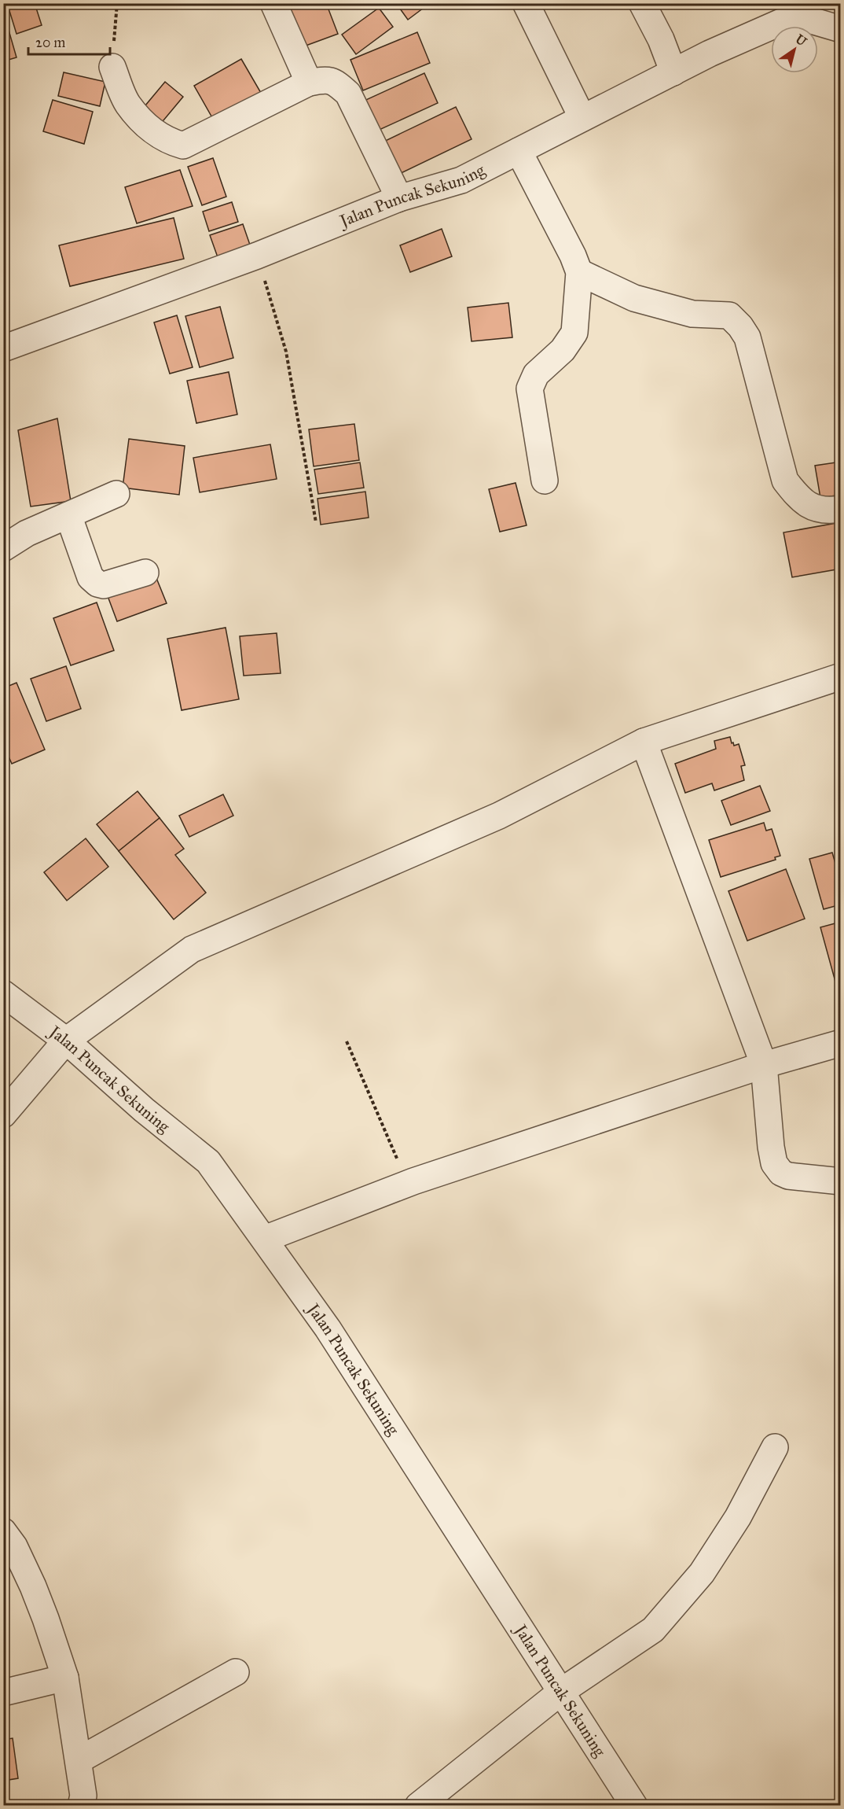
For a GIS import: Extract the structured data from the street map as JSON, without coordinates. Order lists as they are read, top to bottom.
{
  "streets": {
    "street": ["Jalan Puncak Sekuning"]
  },
  "scale_bar": "20 m",
  "north": "top right"
}
